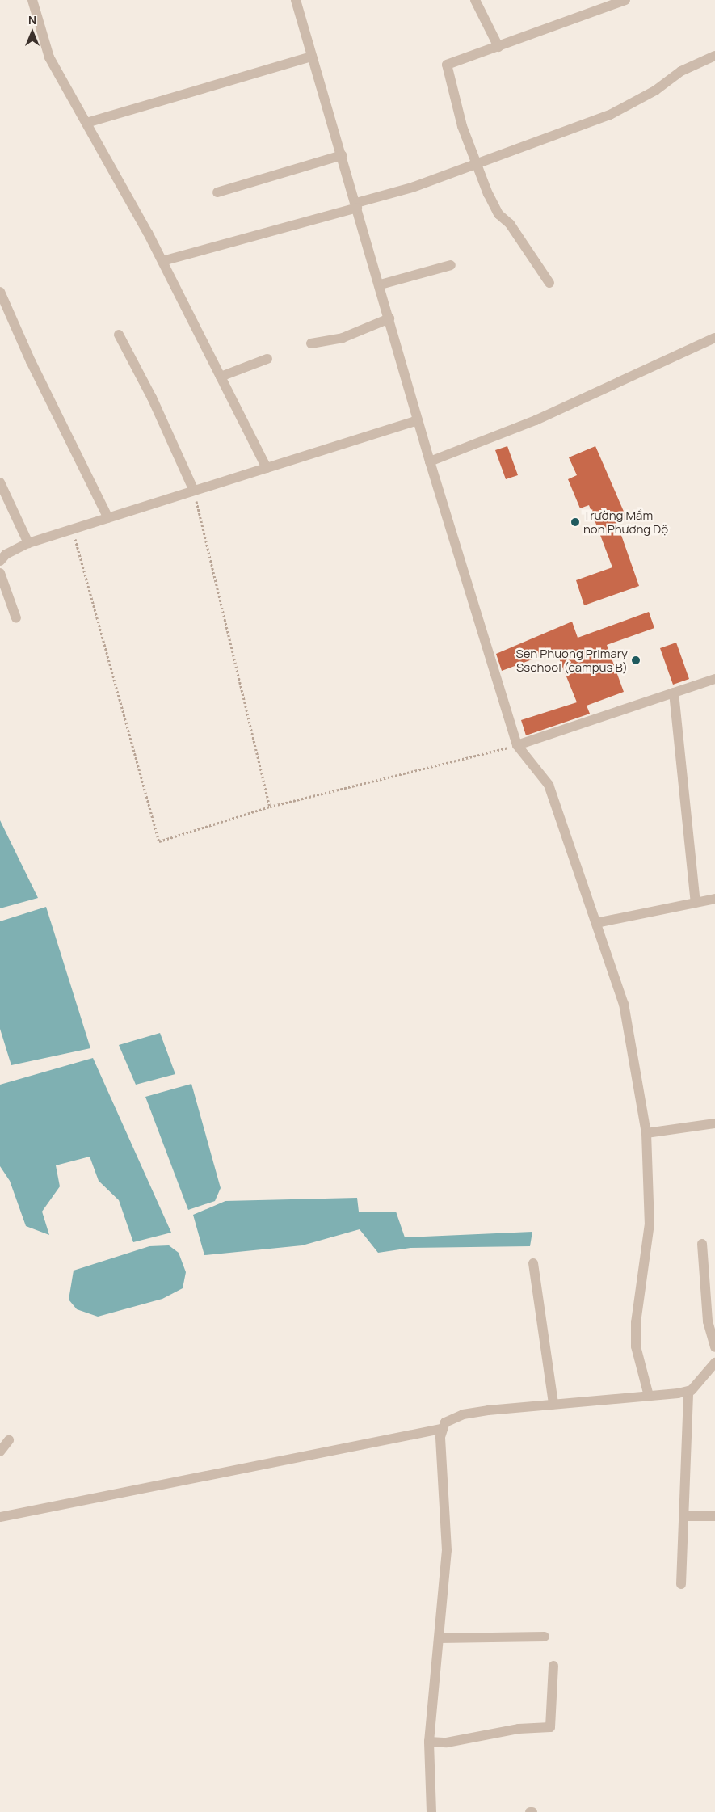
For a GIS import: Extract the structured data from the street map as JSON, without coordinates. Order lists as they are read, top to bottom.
{
  "places": ["Trường Mầm non Phương Độ", "Sen Phuong Primary Sschool (campus B)"],
  "north": "top"
}
